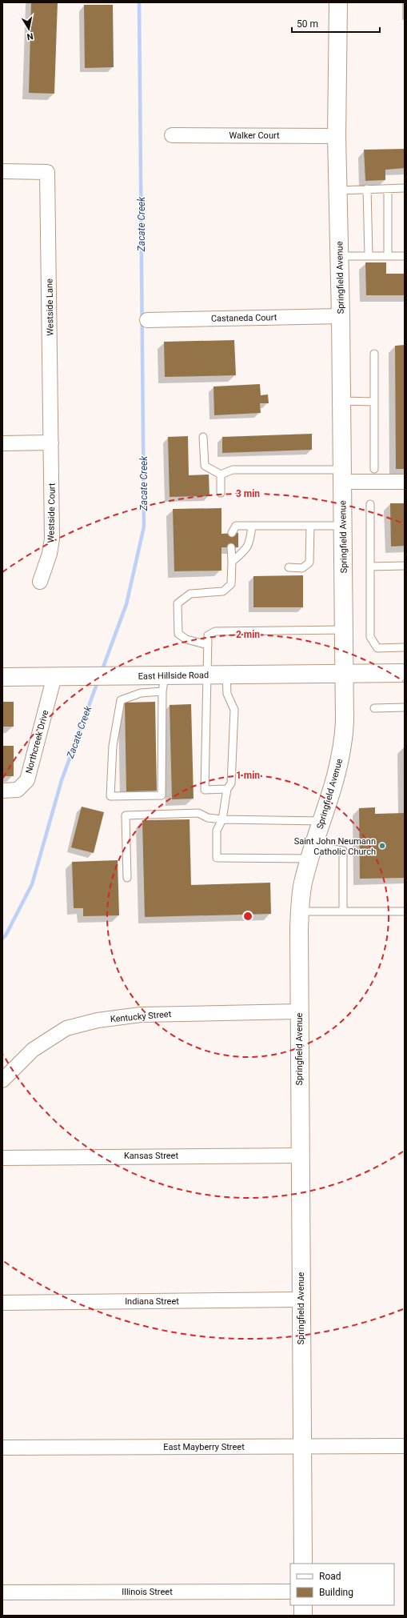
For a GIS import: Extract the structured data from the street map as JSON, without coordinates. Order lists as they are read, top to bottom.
{
  "streets": {
    "main road": ["Springfield Avenue", "East Hillside Road"],
    "street": [
      "Walker Court",
      "Westside Lane",
      "Castaneda Court",
      "Westside Court",
      "Northcreek Drive",
      "Kentucky Street",
      "Kansas Street",
      "Indiana Street",
      "East Mayberry Street",
      "Illinois Street"
    ]
  },
  "crossings": [
    ["Walker Court", "Springfield Avenue"],
    ["Springfield Avenue", "Castaneda Court"],
    ["Springfield Avenue", "East Hillside Road"],
    ["Springfield Avenue", "Kentucky Street"],
    ["Springfield Avenue", "Kansas Street"],
    ["Springfield Avenue", "Indiana Street"],
    ["Springfield Avenue", "East Mayberry Street"],
    ["Westside Lane", "Westside Court"],
    ["East Hillside Road", "Northcreek Drive"]
  ],
  "water": ["Zacate Creek"],
  "places": ["Saint John Neumann Catholic Church"],
  "legend": ["Road", "Building"],
  "scale_bar": "50 m",
  "north": "bottom",
  "rings": ["3 min", "2 min", "1 min"]
}
